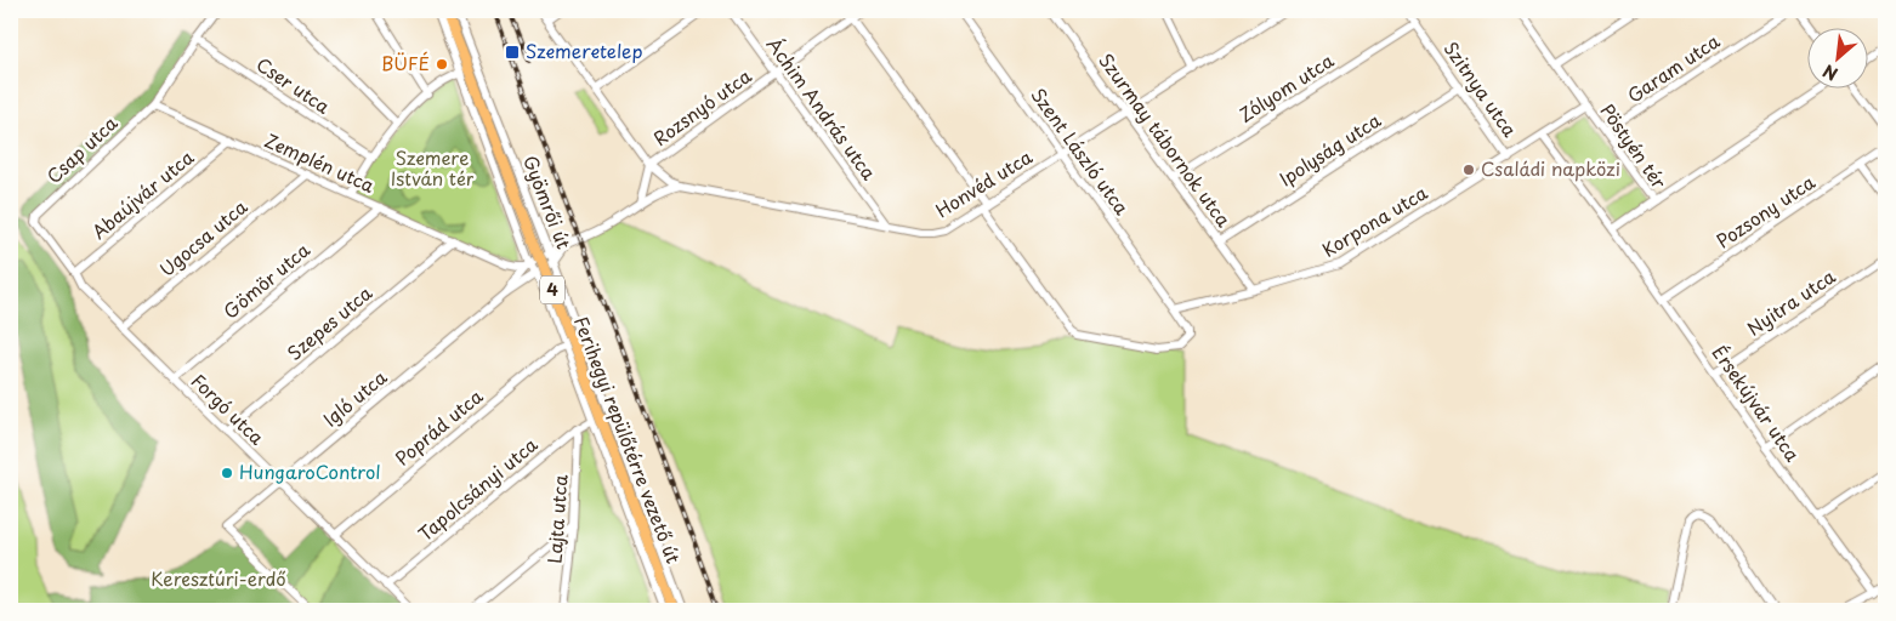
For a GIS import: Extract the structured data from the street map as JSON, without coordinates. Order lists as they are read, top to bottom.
{
  "streets": {
    "main road": ["4", "Ferihegyi repülőtérre vezető út"],
    "street": [
      "Garam utca",
      "Cser utca",
      "Zólyom utca",
      "Szitnya utca",
      "Rozsnyó utca",
      "Áchim András utca",
      "Szurmay tábornok utca",
      "Pöstyén tér",
      "Csap utca",
      "Ipolyság utca",
      "Szent László utca",
      "Zemplén utca",
      "Honvéd utca",
      "Abaújvár utca",
      "Gyömrői út",
      "Pozsony utca",
      "Korpona utca",
      "Ugocsa utca",
      "Gömör utca",
      "Nyitra utca",
      "Szepes utca",
      "Igló utca",
      "Érsekújvár utca",
      "Forgó utca",
      "Poprád utca",
      "Tapolcsányi utca",
      "Lajta utca"
    ]
  },
  "crossings": [
    ["Garam utca", "Pöstyén tér"],
    ["Cser utca", "Csap utca"],
    ["Zólyom utca", "Szitnya utca"],
    ["Zólyom utca", "Szurmay tábornok utca"],
    ["Szitnya utca", "Ipolyság utca"],
    ["Szitnya utca", "Korpona utca"],
    ["Rozsnyó utca", "Áchim András utca"],
    ["Áchim András utca", "Honvéd utca"],
    ["Szurmay tábornok utca", "Ipolyság utca"],
    ["Szurmay tábornok utca", "Honvéd utca"],
    ["Szurmay tábornok utca", "Korpona utca"],
    ["Pöstyén tér", "Korpona utca"],
    ["Pöstyén tér", "Érsekújvár utca"],
    ["Csap utca", "Zemplén utca"],
    ["Csap utca", "Forgó utca"],
    ["Szent László utca", "Honvéd utca"],
    ["Szent László utca", "Korpona utca"],
    ["Zemplén utca", "Abaújvár utca"],
    ["Zemplén utca", "Gyömrői út"],
    ["Zemplén utca", "Ugocsa utca"],
    ["Zemplén utca", "Gömör utca"],
    ["Zemplén utca", "Szepes utca"],
    ["Zemplén utca", "Igló utca"],
    ["Abaújvár utca", "Forgó utca"],
    ["Gyömrői út", "Igló utca"],
    ["Gyömrői út", "Poprád utca"],
    ["Gyömrői út", "Ferihegyi repülőtérre vezető út"],
    ["Gyömrői út", "Tapolcsányi utca"],
    ["Pozsony utca", "Érsekújvár utca"],
    ["Ugocsa utca", "Forgó utca"],
    ["Gömör utca", "Forgó utca"],
    ["Nyitra utca", "Érsekújvár utca"],
    ["Szepes utca", "Forgó utca"],
    ["Igló utca", "Forgó utca"],
    ["Forgó utca", "Poprád utca"],
    ["Forgó utca", "Tapolcsányi utca"],
    ["Tapolcsányi utca", "Lajta utca"]
  ],
  "parks": ["Szemere István tér", "Keresztúri-erdő"],
  "places": {
    "transit": ["Szemeretelep"],
    "other": ["BÜFÉ", "Családi napközi", "HungaroControl"]
  },
  "north": "bottom left"
}
